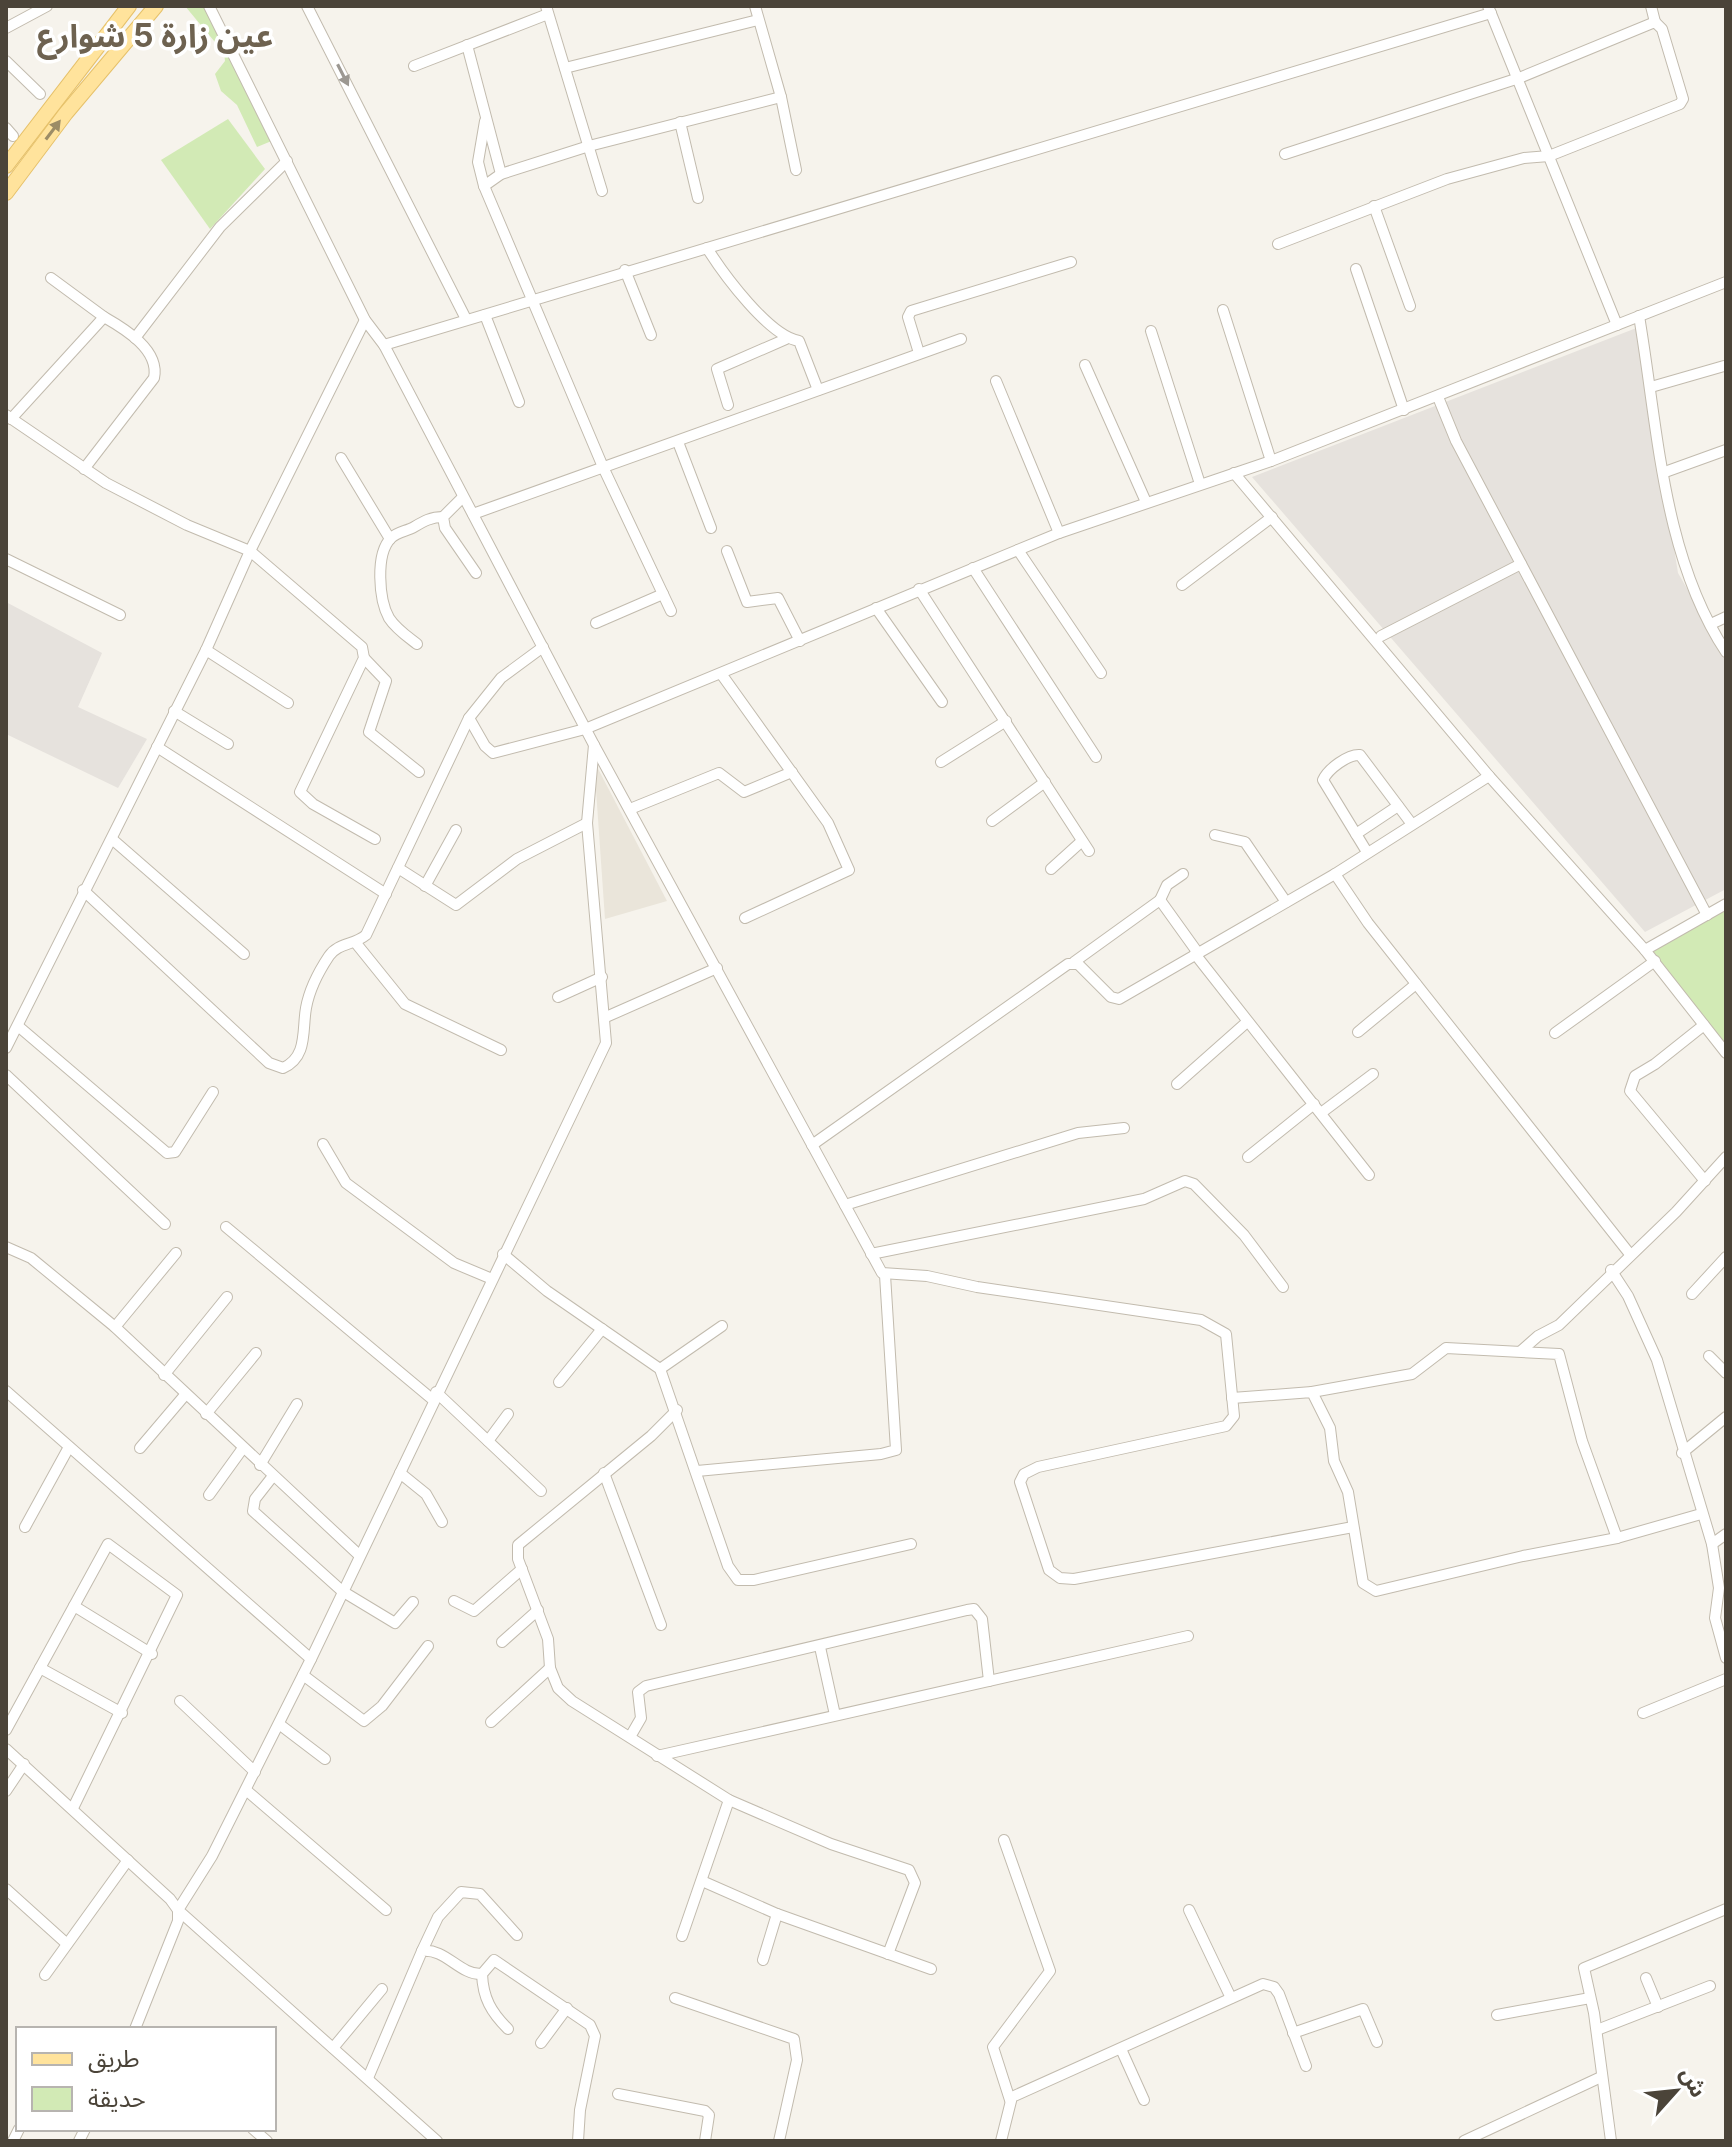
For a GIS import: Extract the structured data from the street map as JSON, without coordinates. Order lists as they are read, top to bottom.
{
  "districts": ["عين زارة 5 شوارع"],
  "legend": ["طريق", "حديقة"],
  "north": "top right"
}
